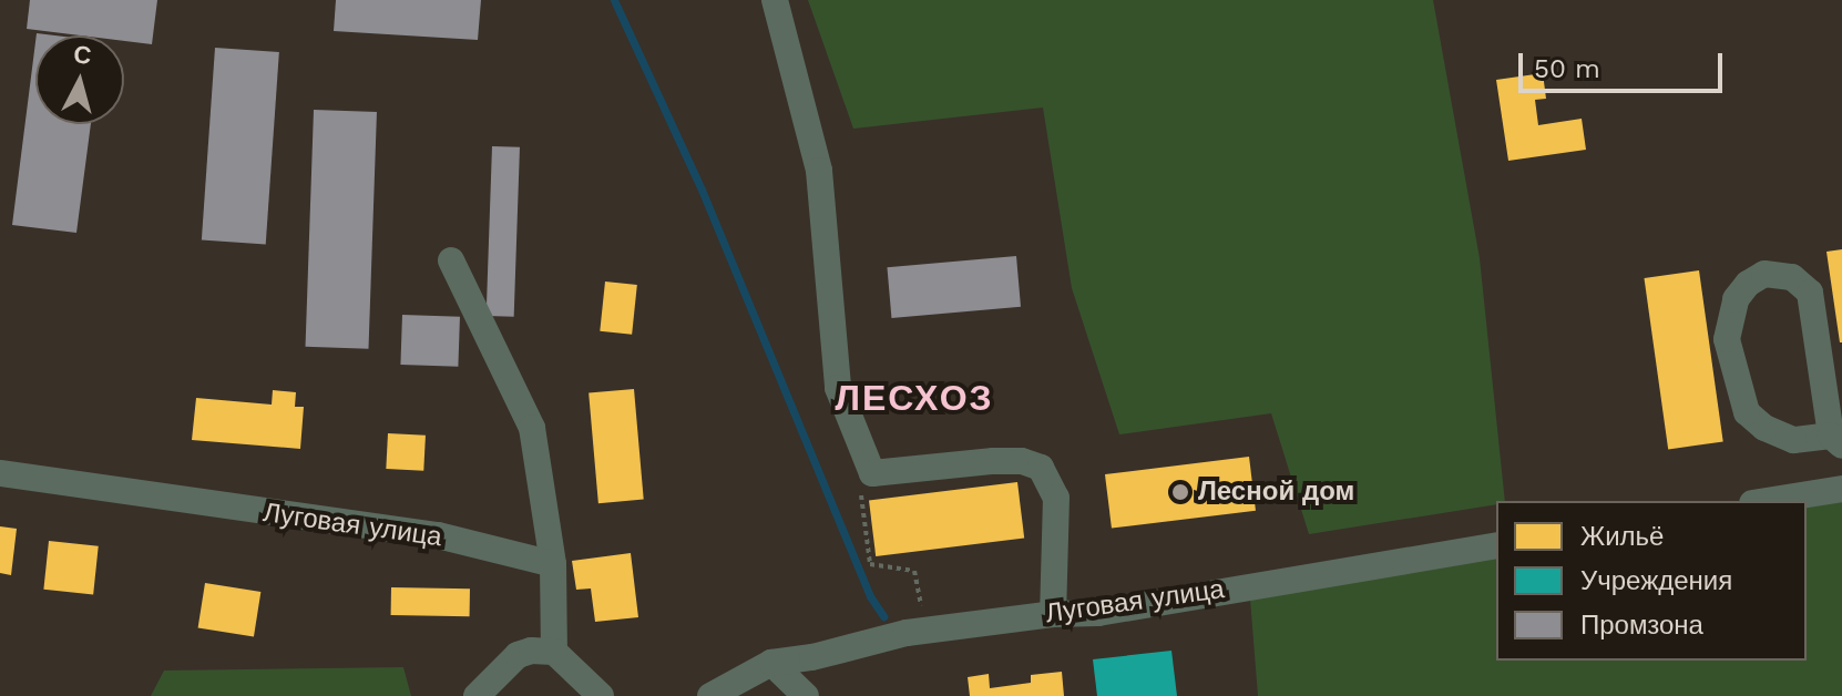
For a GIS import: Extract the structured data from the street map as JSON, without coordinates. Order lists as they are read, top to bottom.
{
  "streets": {
    "street": ["Луговая улица"]
  },
  "districts": ["ЛЕСХОЗ"],
  "places": ["Лесной дом"],
  "legend": ["Жильё", "Учреждения", "Промзона"],
  "scale_bar": "50 m",
  "north": "top"
}
